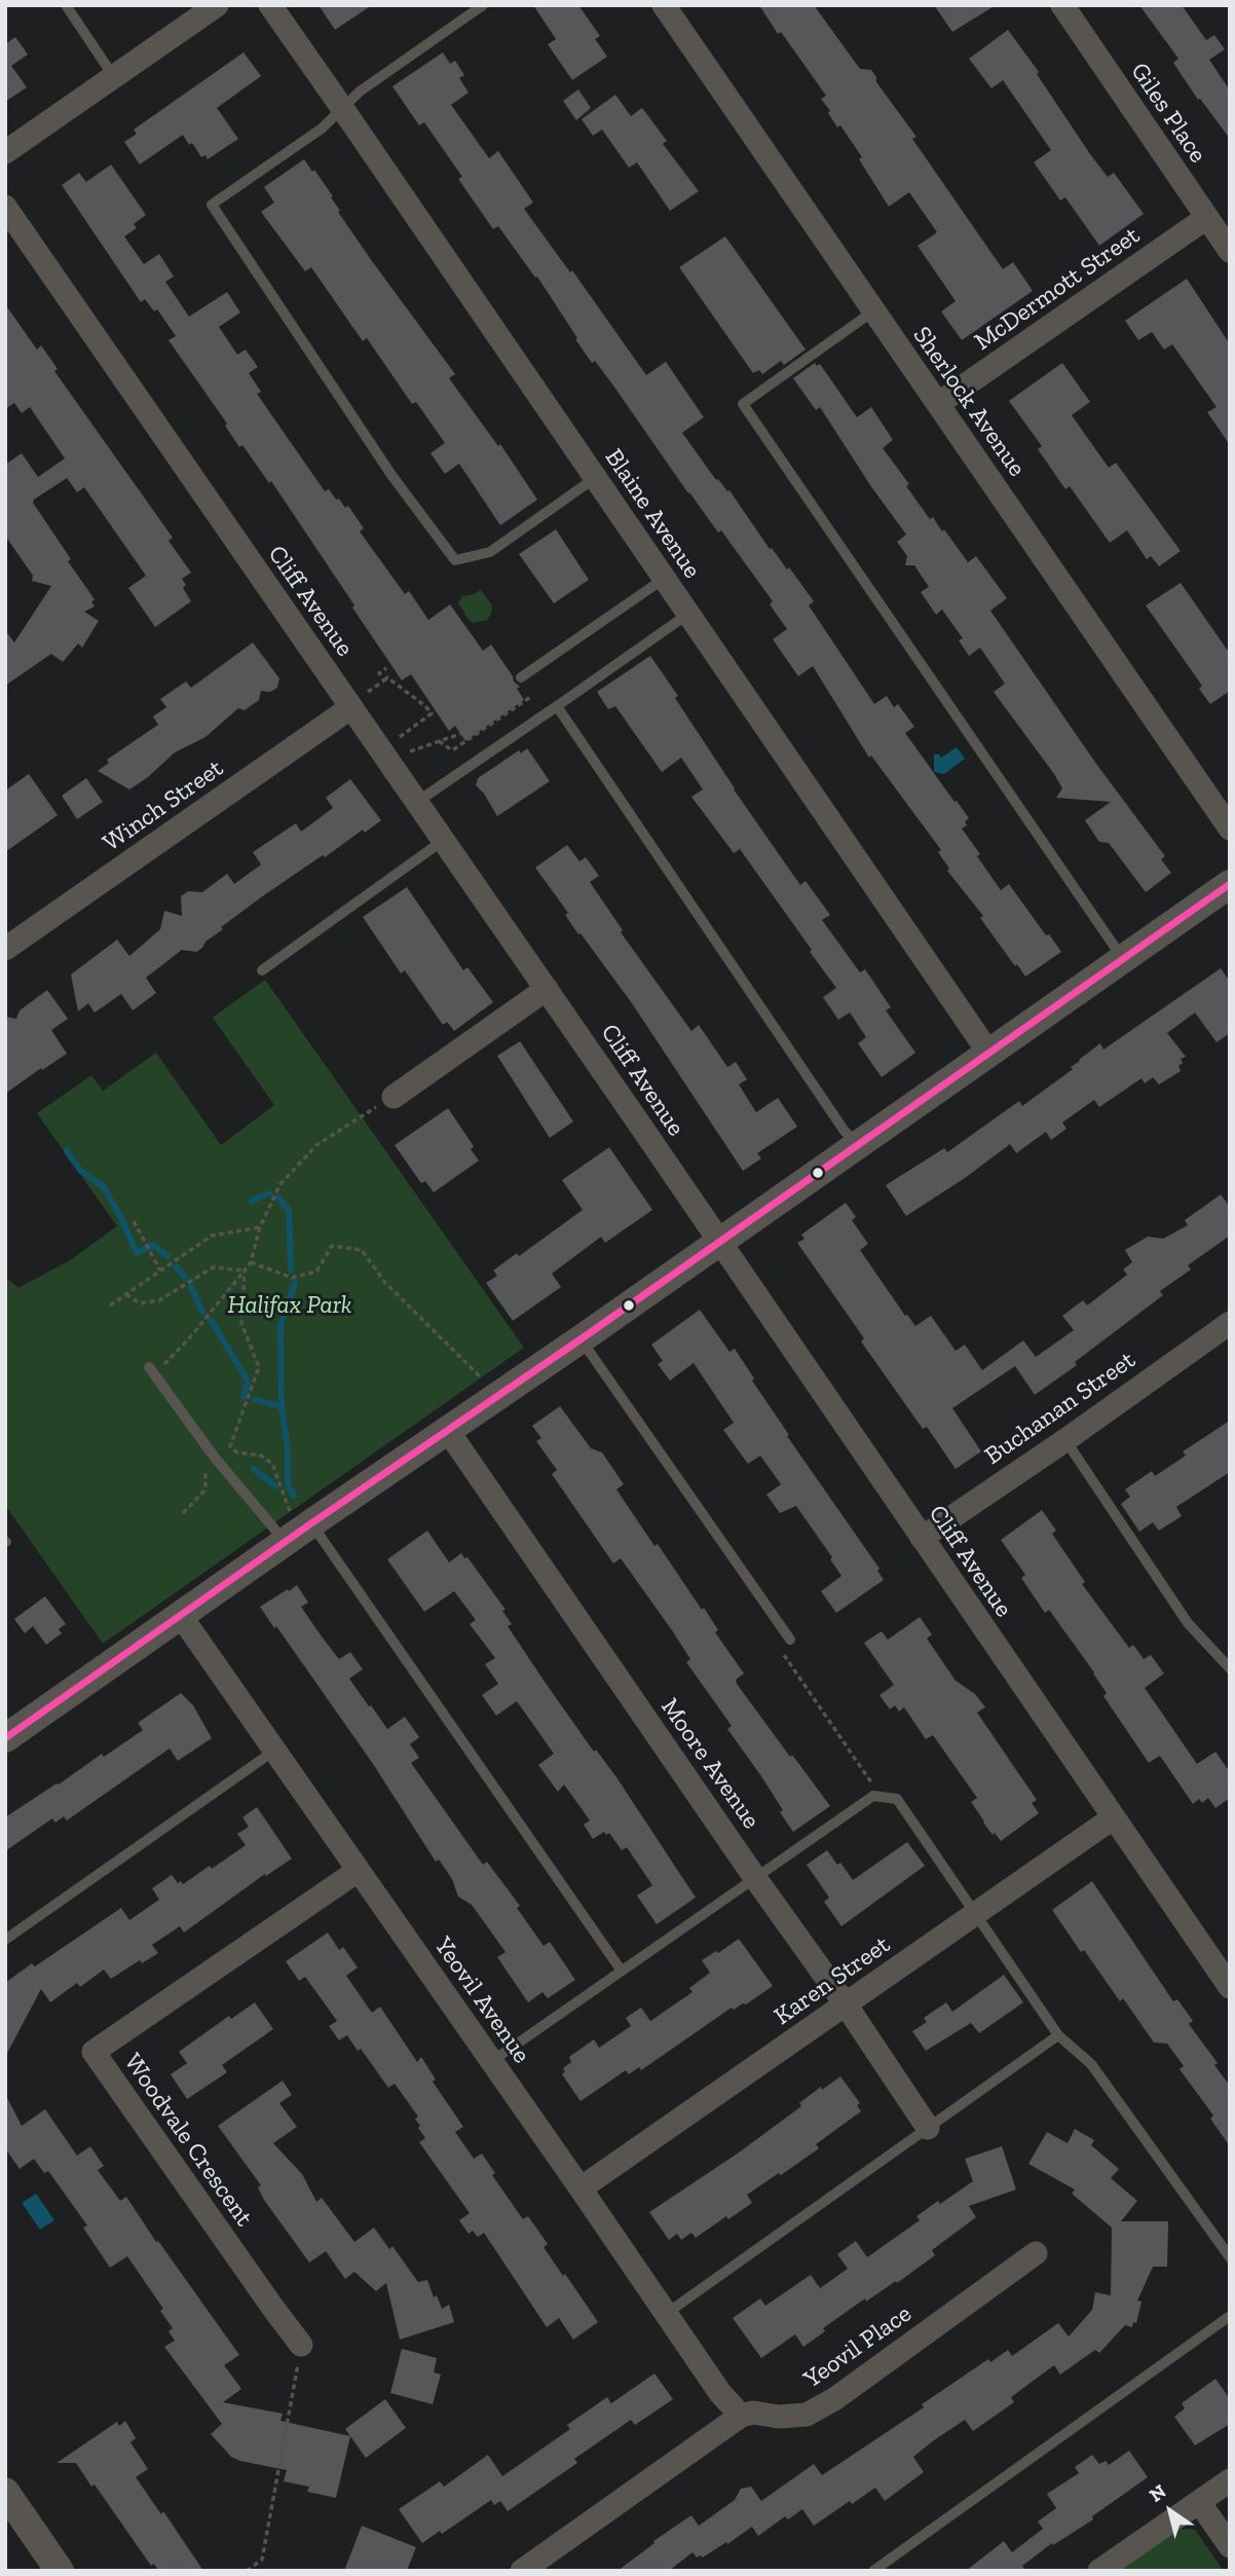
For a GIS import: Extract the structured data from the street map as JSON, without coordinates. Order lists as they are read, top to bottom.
{
  "streets": {
    "street": [
      "Giles Place",
      "McDermott Street",
      "Sherlock Avenue",
      "Blaine Avenue",
      "Cliff Avenue",
      "Winch Street",
      "Buchanan Street",
      "Moore Avenue",
      "Karen Street",
      "Yeovil Avenue",
      "Woodvale Crescent",
      "Yeovil Place"
    ]
  },
  "crossings": [
    ["Giles Place", "McDermott Street"],
    ["McDermott Street", "Sherlock Avenue"],
    ["Cliff Avenue", "Winch Street"],
    ["Cliff Avenue", "Buchanan Street"],
    ["Cliff Avenue", "Karen Street"],
    ["Moore Avenue", "Karen Street"],
    ["Karen Street", "Yeovil Avenue"],
    ["Yeovil Avenue", "Woodvale Crescent"],
    ["Yeovil Avenue", "Yeovil Place"]
  ],
  "parks": ["Halifax Park"],
  "north": "top left"
}
